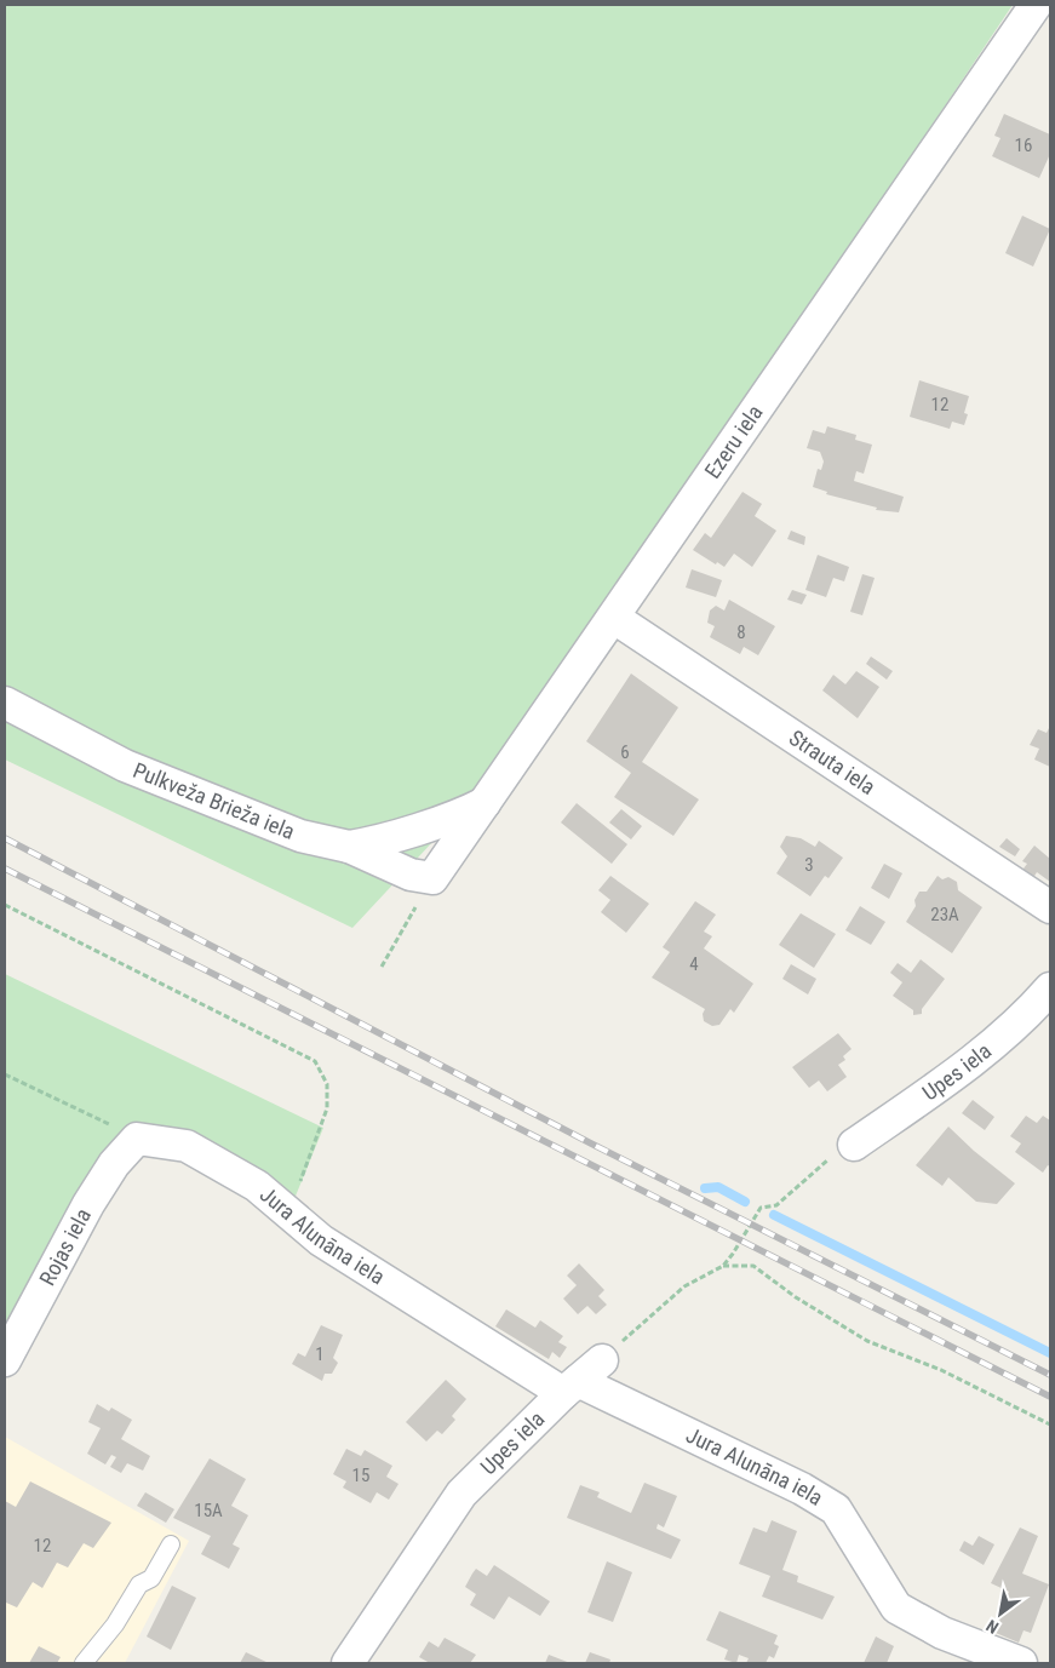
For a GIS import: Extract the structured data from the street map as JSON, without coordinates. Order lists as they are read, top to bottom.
{
  "streets": {
    "street": [
      "Ezeru iela",
      "Strauta iela",
      "Pulkveža Brieža iela",
      "Upes iela",
      "Jura Alunāna iela",
      "Rojas iela"
    ]
  },
  "crossings": [
    ["Ezeru iela", "Strauta iela"],
    ["Ezeru iela", "Pulkveža Brieža iela"],
    ["Upes iela", "Jura Alunāna iela"],
    ["Jura Alunāna iela", "Rojas iela"]
  ],
  "house_numbers": [
    "16",
    "12",
    "8",
    "6",
    "3",
    "23A",
    "4",
    "1",
    "15",
    "15A",
    "12"
  ],
  "north": "bottom left"
}
